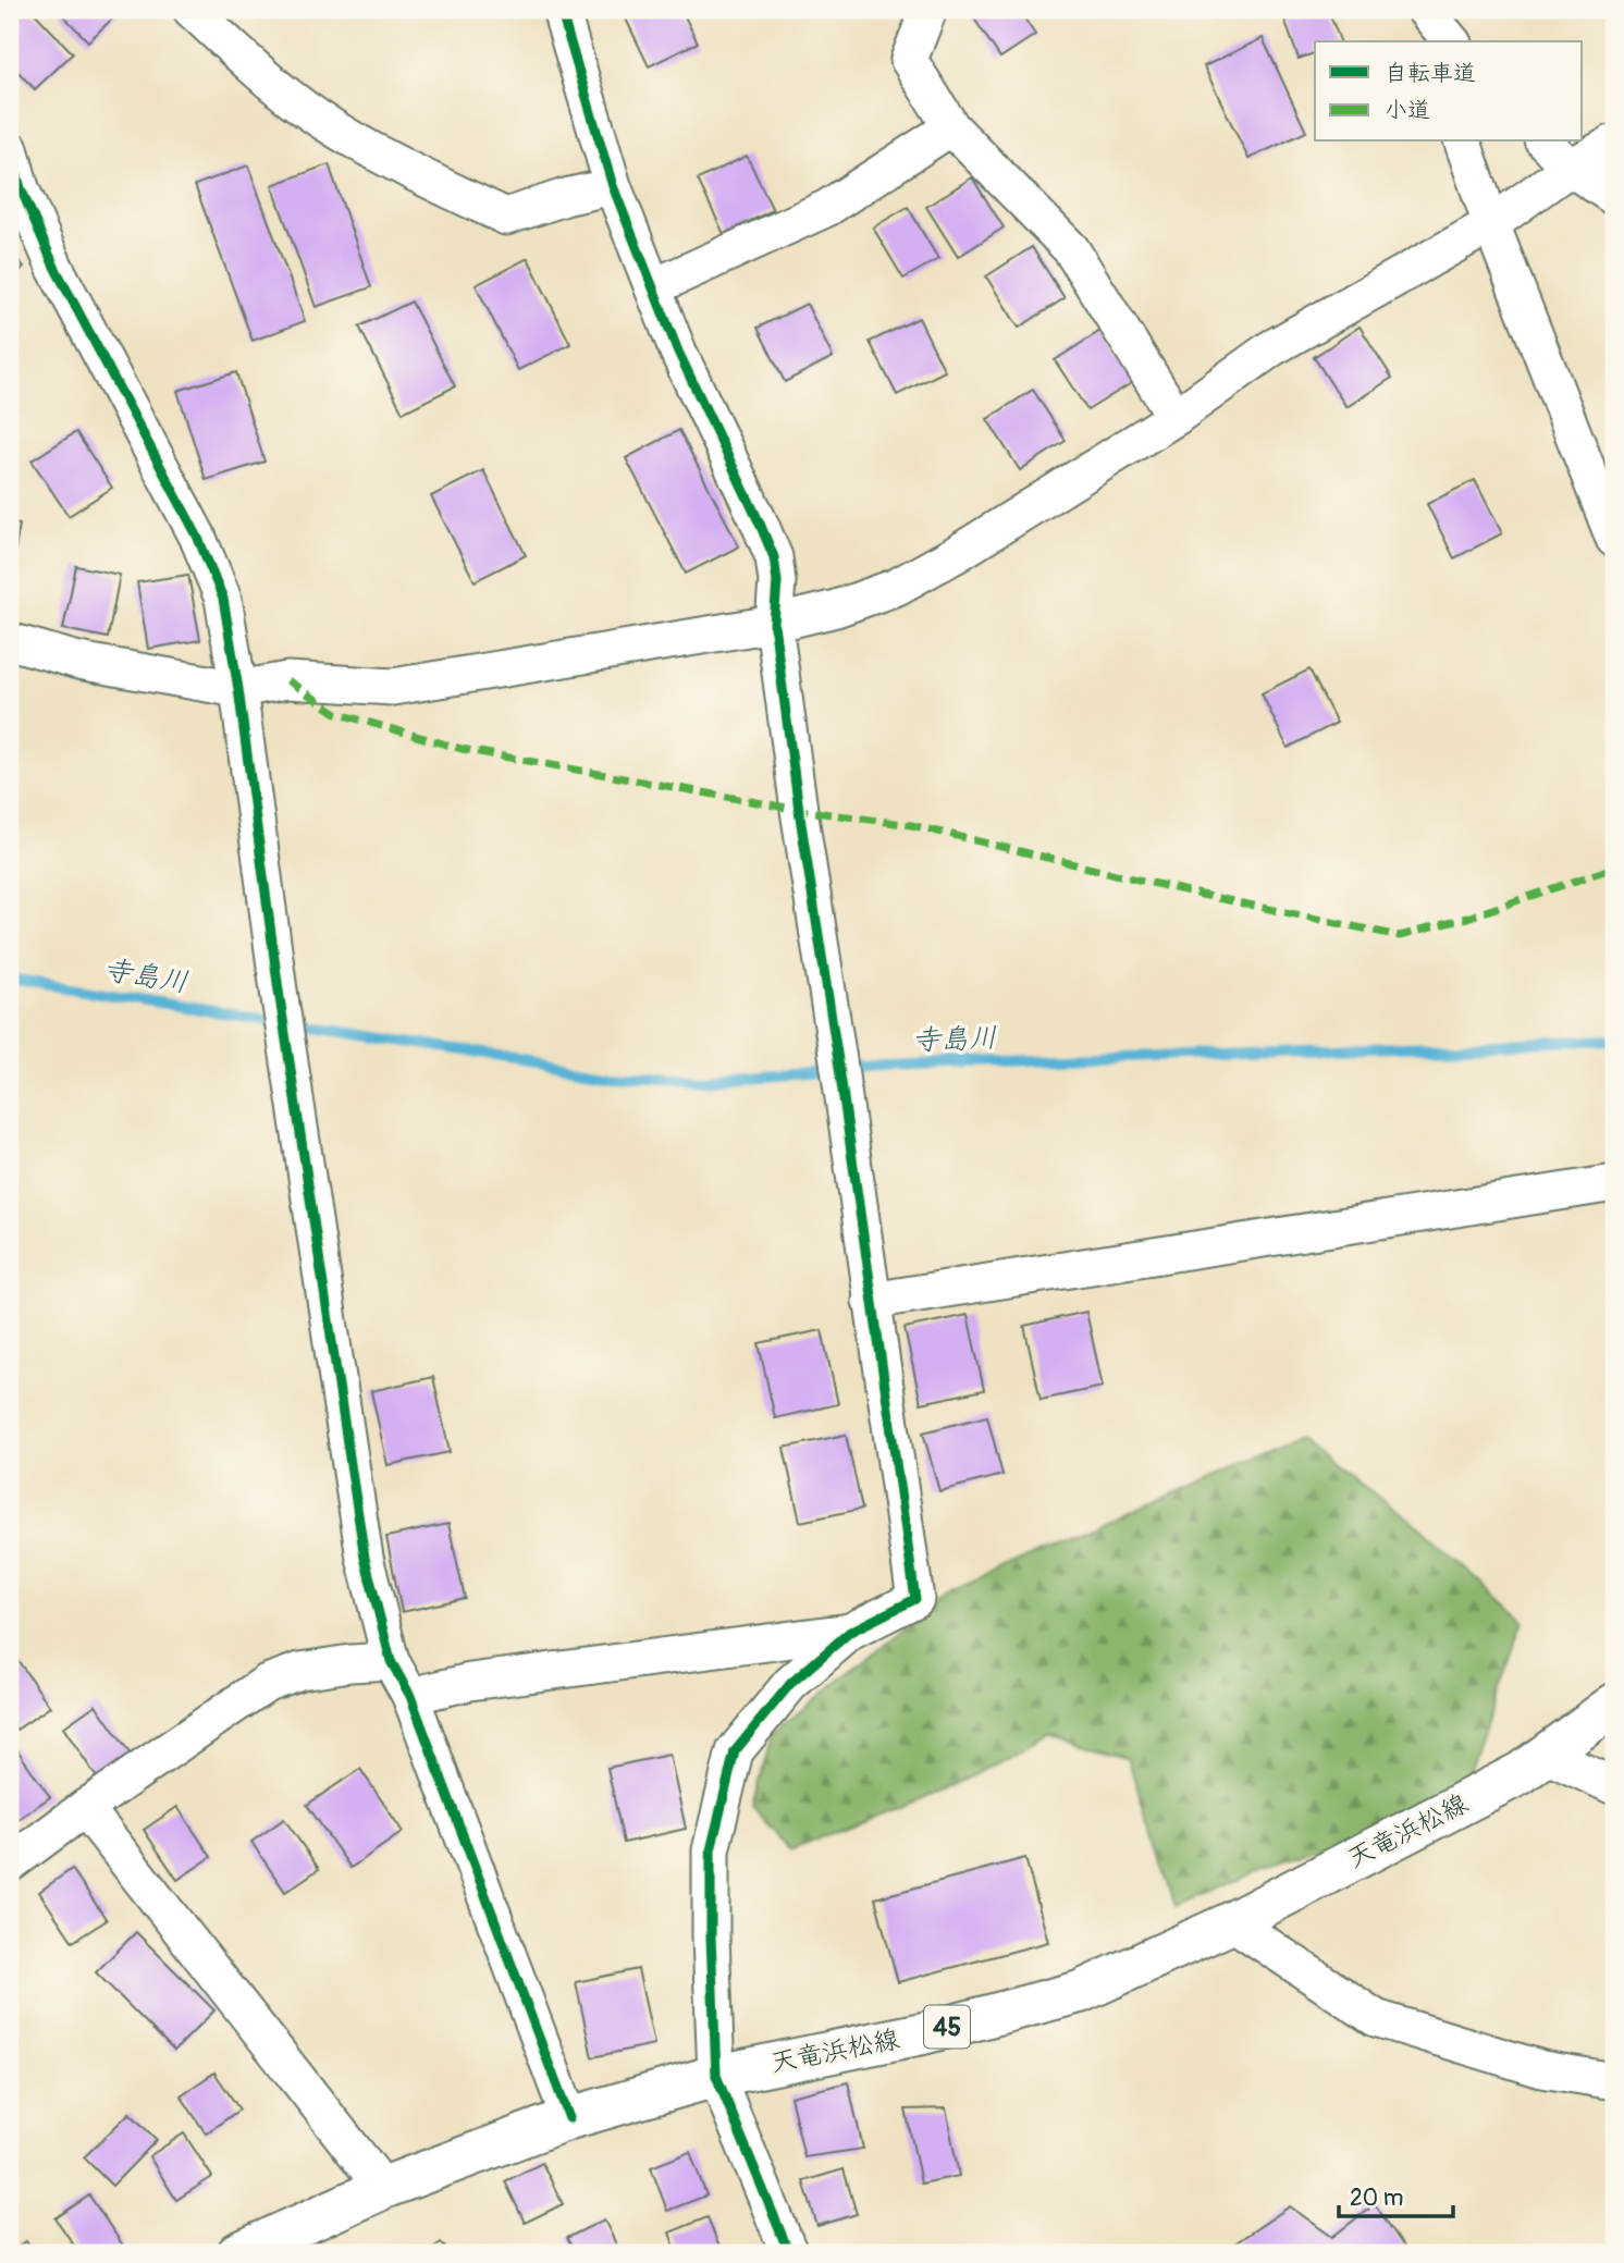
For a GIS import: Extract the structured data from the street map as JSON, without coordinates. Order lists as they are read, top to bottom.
{
  "streets": {
    "main road": ["天竜浜松線", "45"]
  },
  "water": ["寺島川"],
  "legend": ["自転車道", "小道"],
  "scale_bar": "20 m"
}
